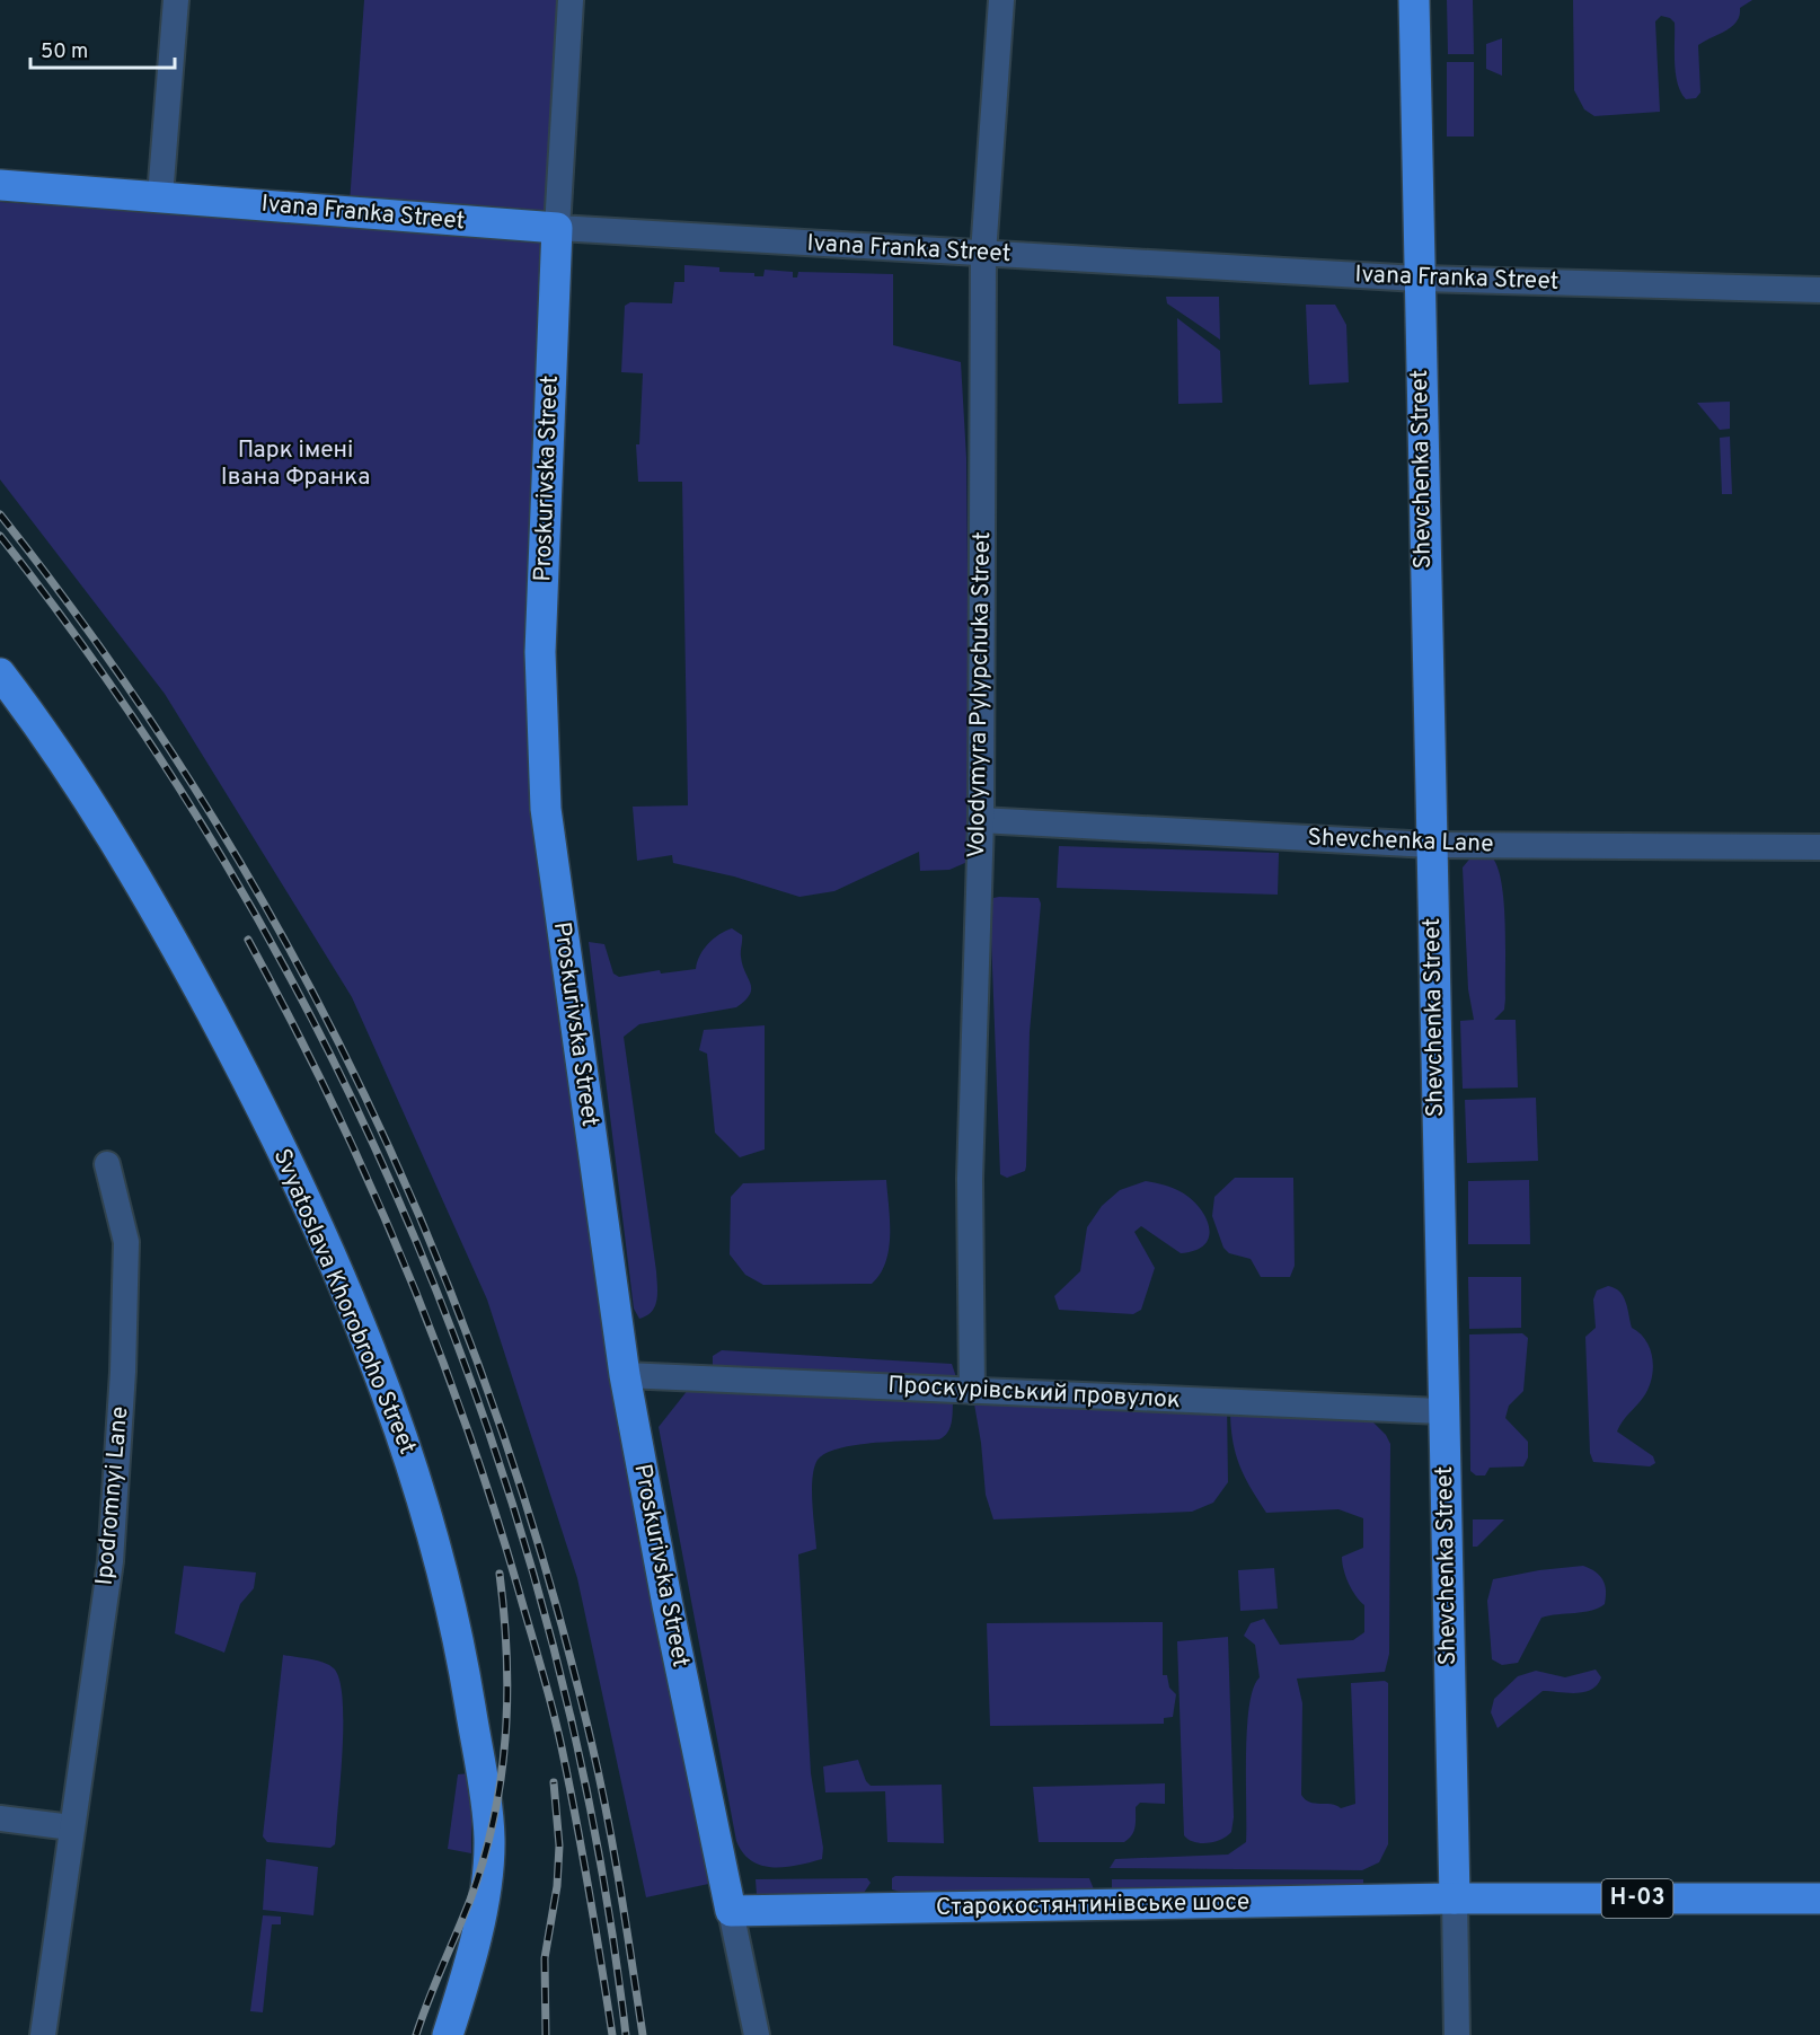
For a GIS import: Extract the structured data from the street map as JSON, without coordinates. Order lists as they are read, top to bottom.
{
  "streets": {
    "main road": [
      "Ivana Franka Street",
      "Shevchenka Street",
      "Proskurivska Street",
      "Svyatoslava Khorobroho Street",
      "Н-03",
      "Старокостянтинівське шосе"
    ],
    "street": [
      "Volodymyra Pylypchuka Street",
      "Shevchenka Lane",
      "Проскурівський провулок",
      "Ipodromnyi Lane"
    ]
  },
  "crossings": [
    ["Ivana Franka Street", "Shevchenka Street"],
    ["Ivana Franka Street", "Proskurivska Street"],
    ["Ivana Franka Street", "Volodymyra Pylypchuka Street"],
    ["Shevchenka Street", "Shevchenka Lane"],
    ["Shevchenka Street", "Проскурівський провулок"],
    ["Shevchenka Street", "Н-03"],
    ["Shevchenka Street", "Старокостянтинівське шосе"],
    ["Proskurivska Street", "Проскурівський провулок"],
    ["Proskurivska Street", "Старокостянтинівське шосе"],
    ["Volodymyra Pylypchuka Street", "Shevchenka Lane"],
    ["Volodymyra Pylypchuka Street", "Проскурівський провулок"],
    ["Н-03", "Старокостянтинівське шосе"]
  ],
  "parks": ["Парк імені Івана Франка"],
  "scale_bar": "50 m"
}
